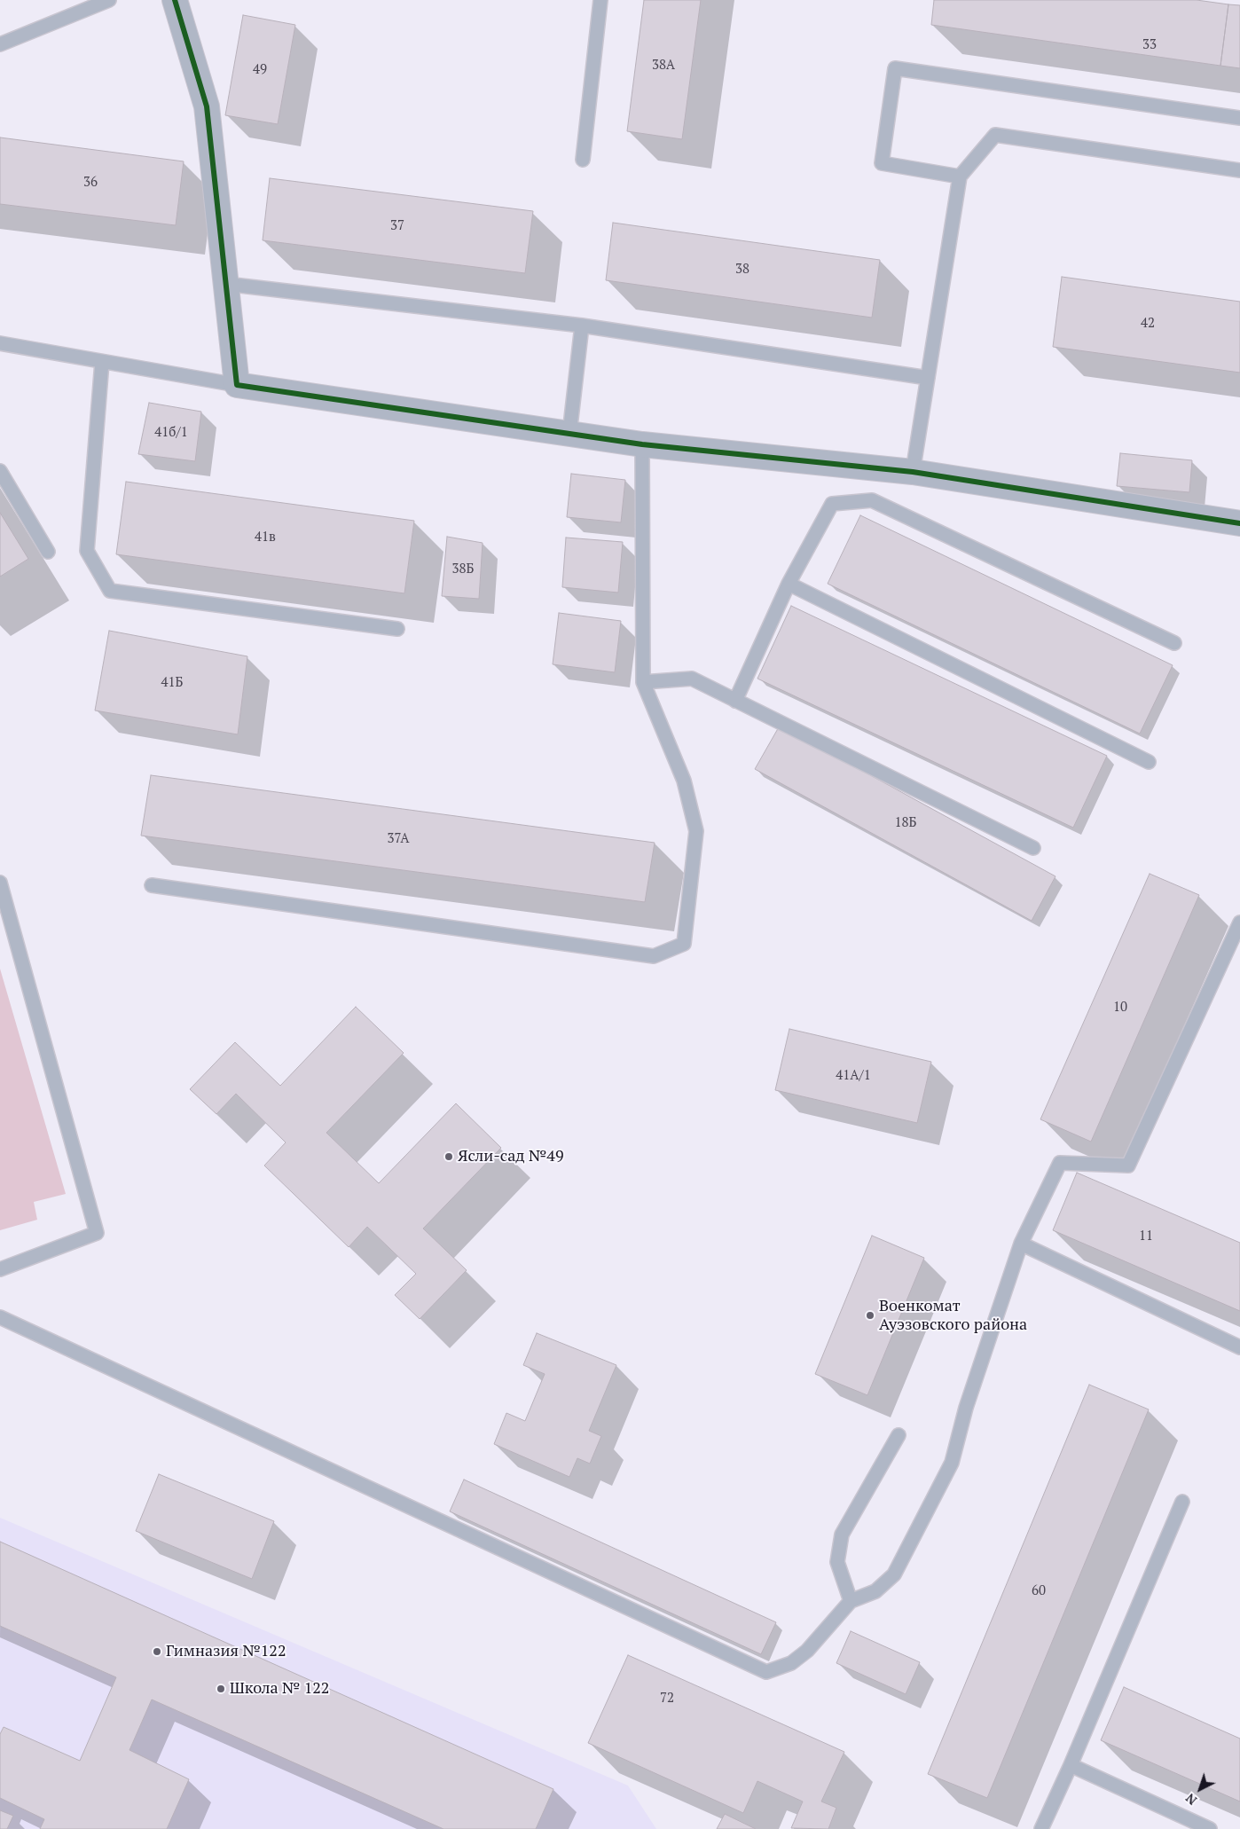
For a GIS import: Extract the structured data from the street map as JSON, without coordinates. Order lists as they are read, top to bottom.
{
  "places": [
    "Ясли-сад №49",
    "Военкомат Ауэзовского района",
    "Гимназия №122",
    "Школа № 122"
  ],
  "house_numbers": [
    "33",
    "38А",
    "49",
    "36",
    "37",
    "38",
    "42",
    "41б/1",
    "41в",
    "38Б",
    "41Б",
    "18Б",
    "37А",
    "10",
    "41А/1",
    "11",
    "60",
    "72"
  ],
  "north": "bottom left"
}
